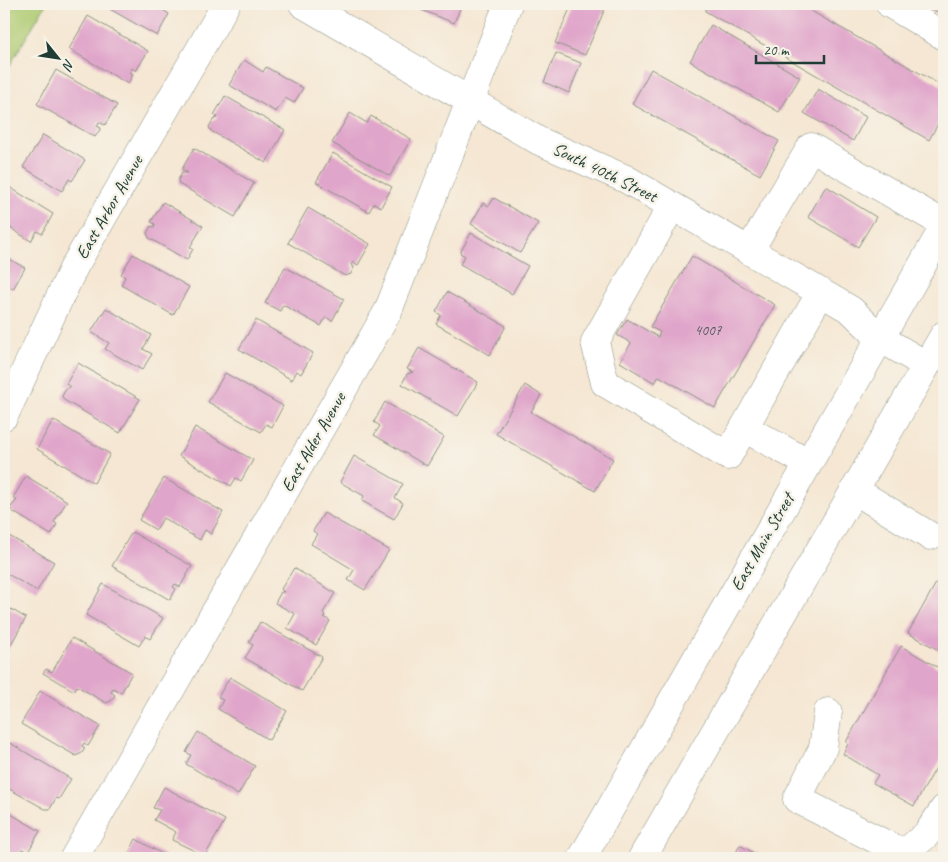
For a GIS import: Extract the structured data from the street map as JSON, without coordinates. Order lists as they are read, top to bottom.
{
  "streets": {
    "street": [
      "South 40th Street",
      "East Arbor Avenue",
      "East Alder Avenue",
      "East Main Street"
    ]
  },
  "crossings": [
    ["South 40th Street", "East Alder Avenue"],
    ["South 40th Street", "East Main Street"]
  ],
  "house_numbers": ["4007"],
  "scale_bar": "20 m",
  "north": "bottom right"
}
